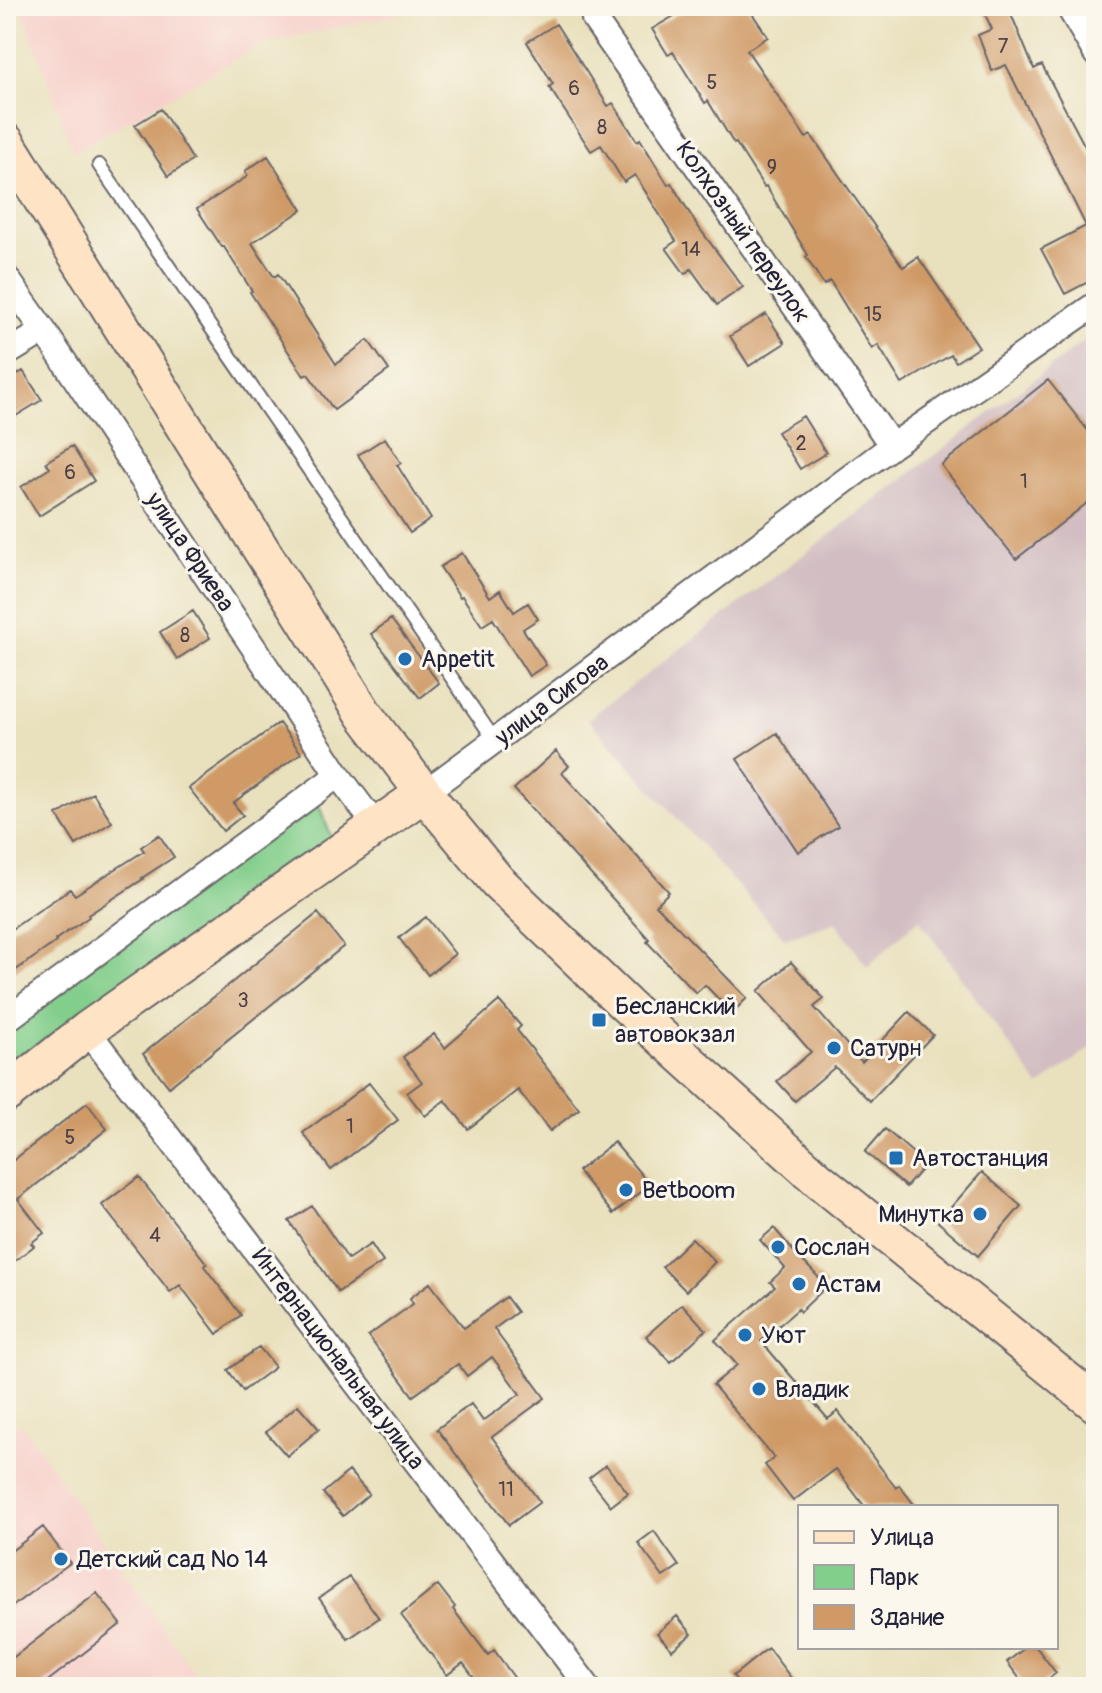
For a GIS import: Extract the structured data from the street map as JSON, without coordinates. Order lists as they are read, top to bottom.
{
  "streets": {
    "main road": ["улица Сигова"],
    "street": ["Колхозный переулок", "улица Фриева", "Интернациональная улица"]
  },
  "crossings": [
    ["Колхозный переулок", "улица Сигова"],
    ["улица Фриева", "улица Сигова"],
    ["улица Сигова", "Интернациональная улица"]
  ],
  "places": {
    "other": [
      "Appetit",
      "Сатурн",
      "Betboom",
      "Минутка",
      "Сослан",
      "Астам",
      "Уют",
      "Владик",
      "Детский сад № 14"
    ],
    "transit": ["Бесланский автовокзал", "Автостанция"]
  },
  "house_numbers": [
    "7",
    "5",
    "6",
    "8",
    "9",
    "14",
    "15",
    "2",
    "6",
    "1",
    "8",
    "3",
    "1",
    "5",
    "4",
    "11"
  ],
  "legend": ["Улица", "Парк", "Здание"]
}
